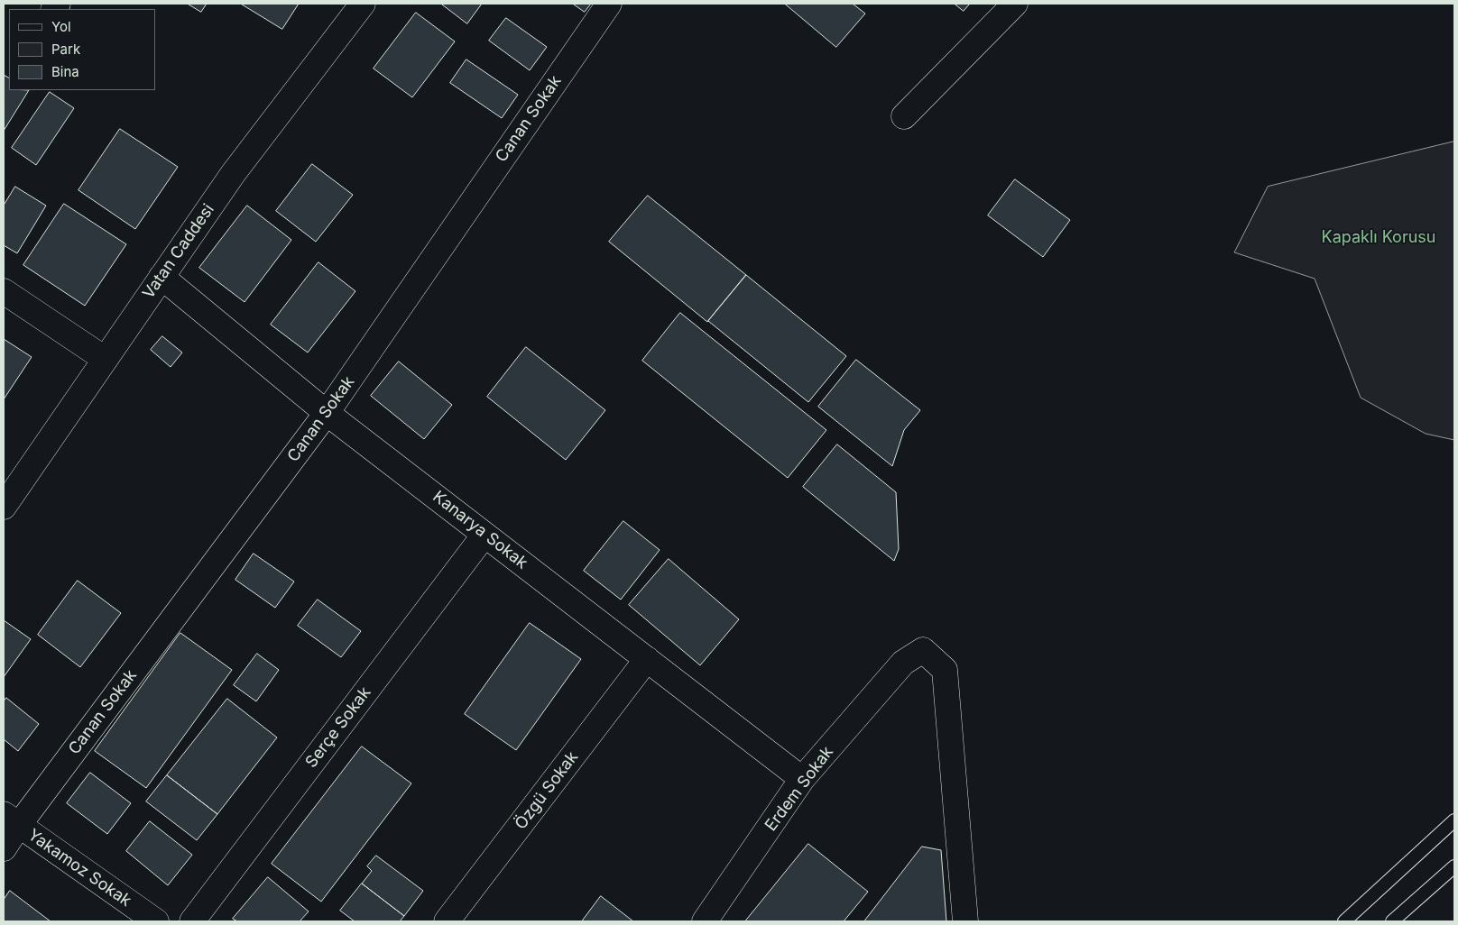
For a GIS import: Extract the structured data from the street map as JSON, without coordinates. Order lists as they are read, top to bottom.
{
  "streets": {
    "street": [
      "Canan Sokak",
      "Vatan Caddesi",
      "Kanarya Sokak",
      "Serçe Sokak",
      "Erdem Sokak",
      "Özgü Sokak",
      "Yakamoz Sokak"
    ]
  },
  "crossings": [
    ["Canan Sokak", "Kanarya Sokak"],
    ["Canan Sokak", "Yakamoz Sokak"],
    ["Vatan Caddesi", "Kanarya Sokak"],
    ["Kanarya Sokak", "Serçe Sokak"],
    ["Kanarya Sokak", "Erdem Sokak"],
    ["Kanarya Sokak", "Özgü Sokak"]
  ],
  "parks": ["Kapaklı Korusu"],
  "legend": ["Yol", "Park", "Bina"]
}
